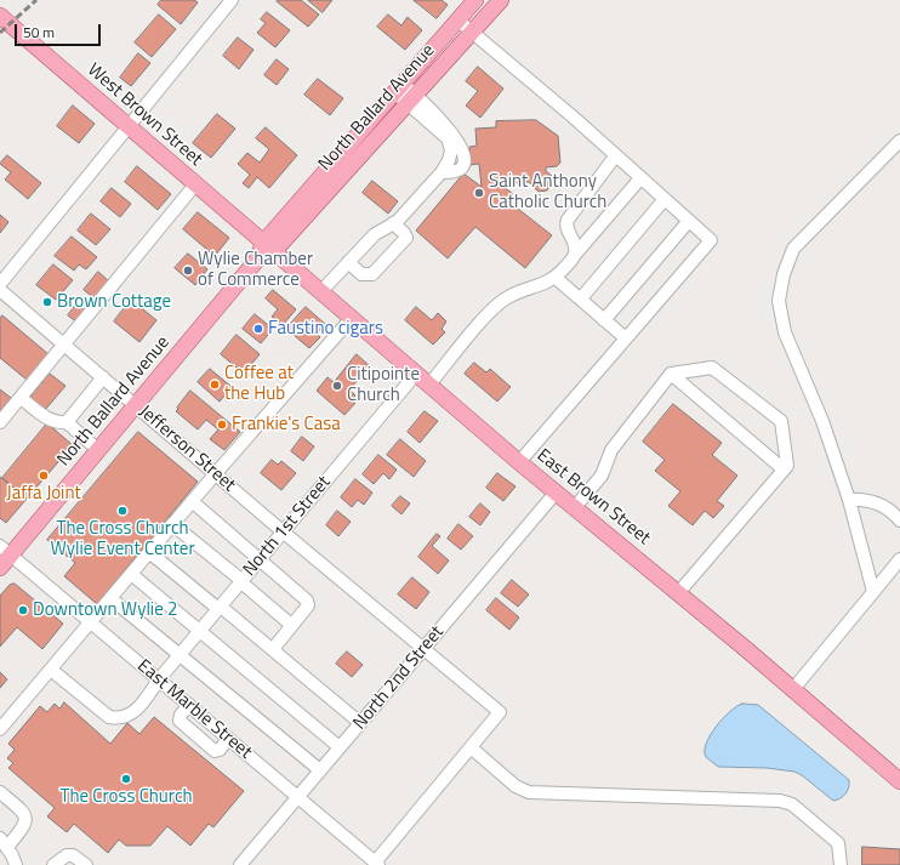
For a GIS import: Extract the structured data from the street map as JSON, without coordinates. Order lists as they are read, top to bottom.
{
  "streets": {
    "main road": ["North Ballard Avenue", "West Brown Street", "East Brown Street"],
    "street": [
      "Jefferson Street",
      "North 1st Street",
      "North 2nd Street",
      "East Marble Street"
    ]
  },
  "crossings": [
    ["North Ballard Avenue", "West Brown Street"],
    ["North Ballard Avenue", "Jefferson Street"],
    ["North Ballard Avenue", "East Brown Street"],
    ["North Ballard Avenue", "East Marble Street"],
    ["West Brown Street", "East Brown Street"],
    ["Jefferson Street", "North 1st Street"],
    ["Jefferson Street", "North 2nd Street"],
    ["East Brown Street", "North 1st Street"],
    ["East Brown Street", "North 2nd Street"],
    ["North 1st Street", "East Marble Street"],
    ["North 2nd Street", "East Marble Street"]
  ],
  "places": [
    "Saint Anthony Catholic Church",
    "Wylie Chamber of Commerce",
    "Brown Cottage",
    "Faustino cigars",
    "Coffee at the Hub",
    "Citipointe Church",
    "Frankie's Casa",
    "Jaffa Joint",
    "The Cross Church Wylie Event Center",
    "Downtown Wylie 2",
    "The Cross Church"
  ],
  "scale_bar": "50 m"
}
